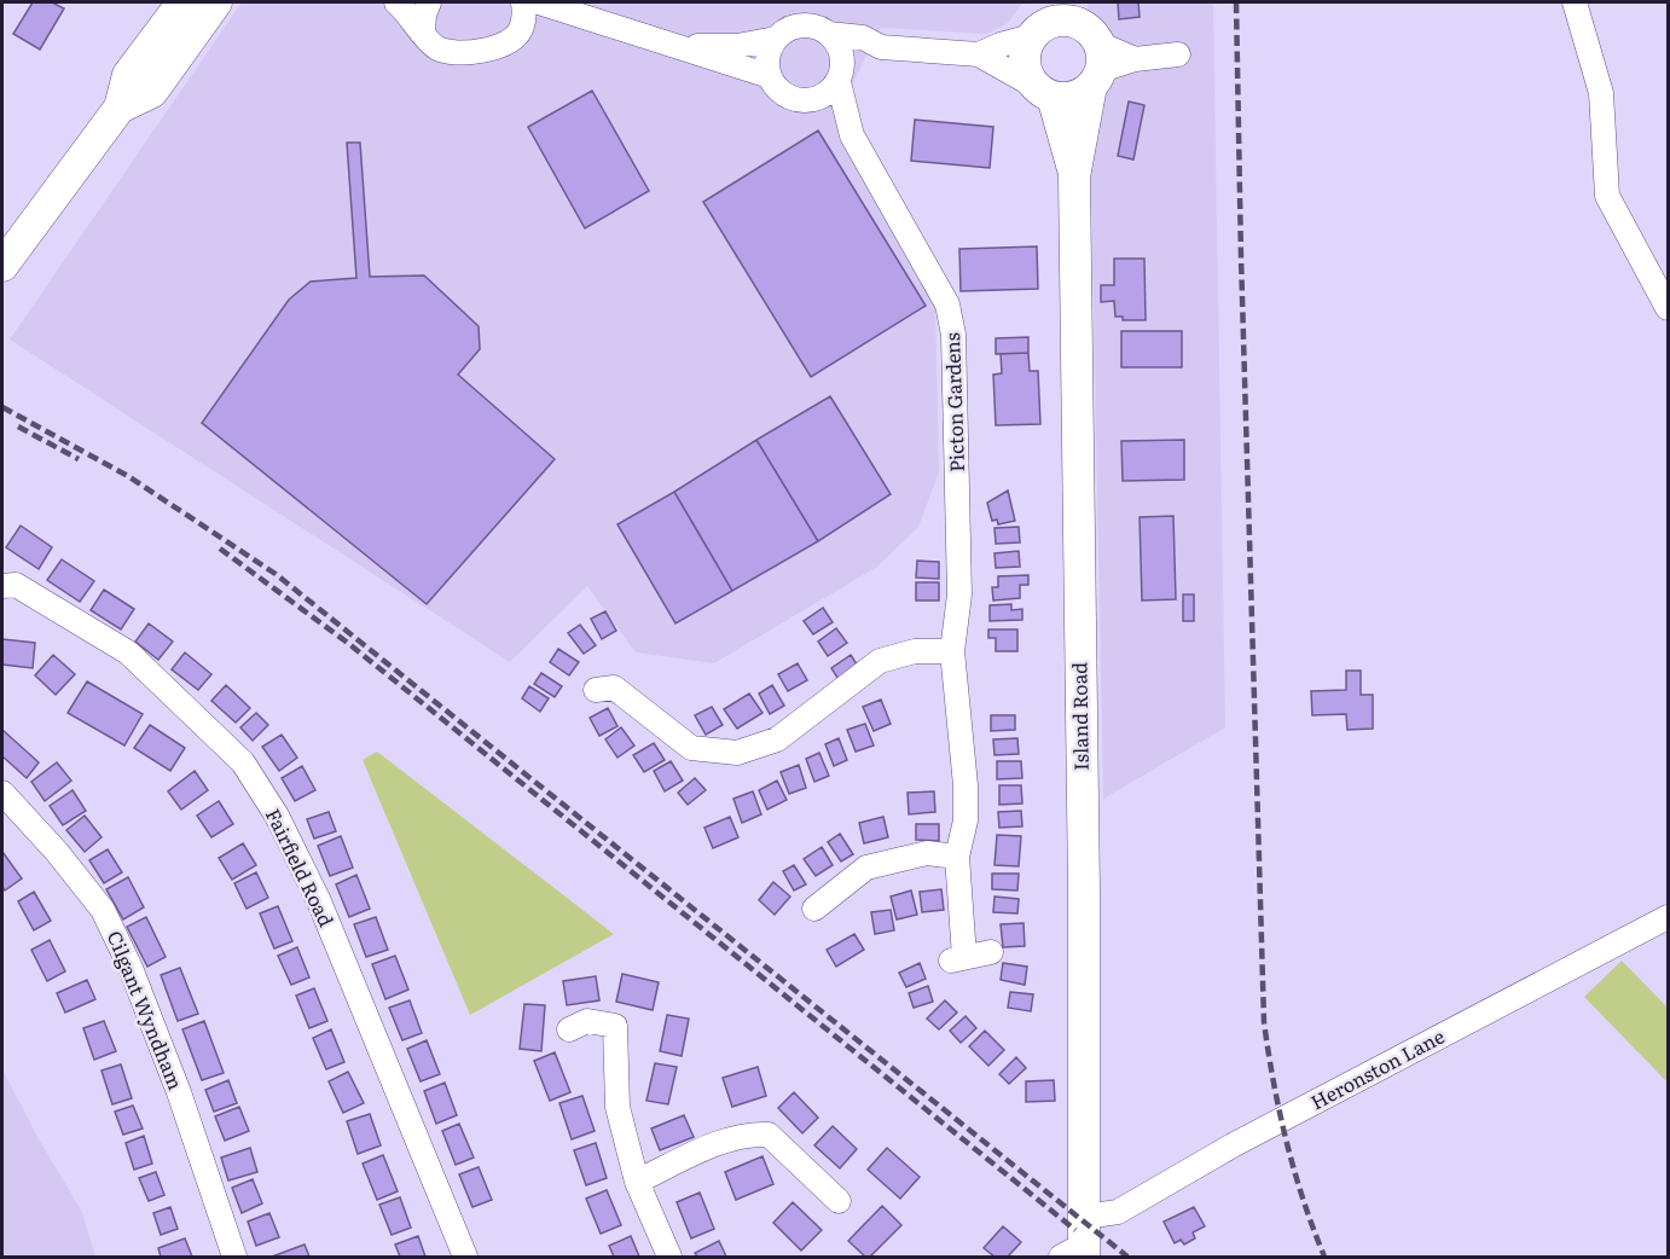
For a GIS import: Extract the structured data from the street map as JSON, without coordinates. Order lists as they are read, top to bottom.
{
  "streets": {
    "main road": ["Island Road"],
    "street": [
      "Picton Gardens",
      "Fairfield Road",
      "Cilgant Wyndham",
      "Heronston Lane"
    ]
  },
  "crossings": [
    ["Island Road", "Heronston Lane"]
  ]
}
